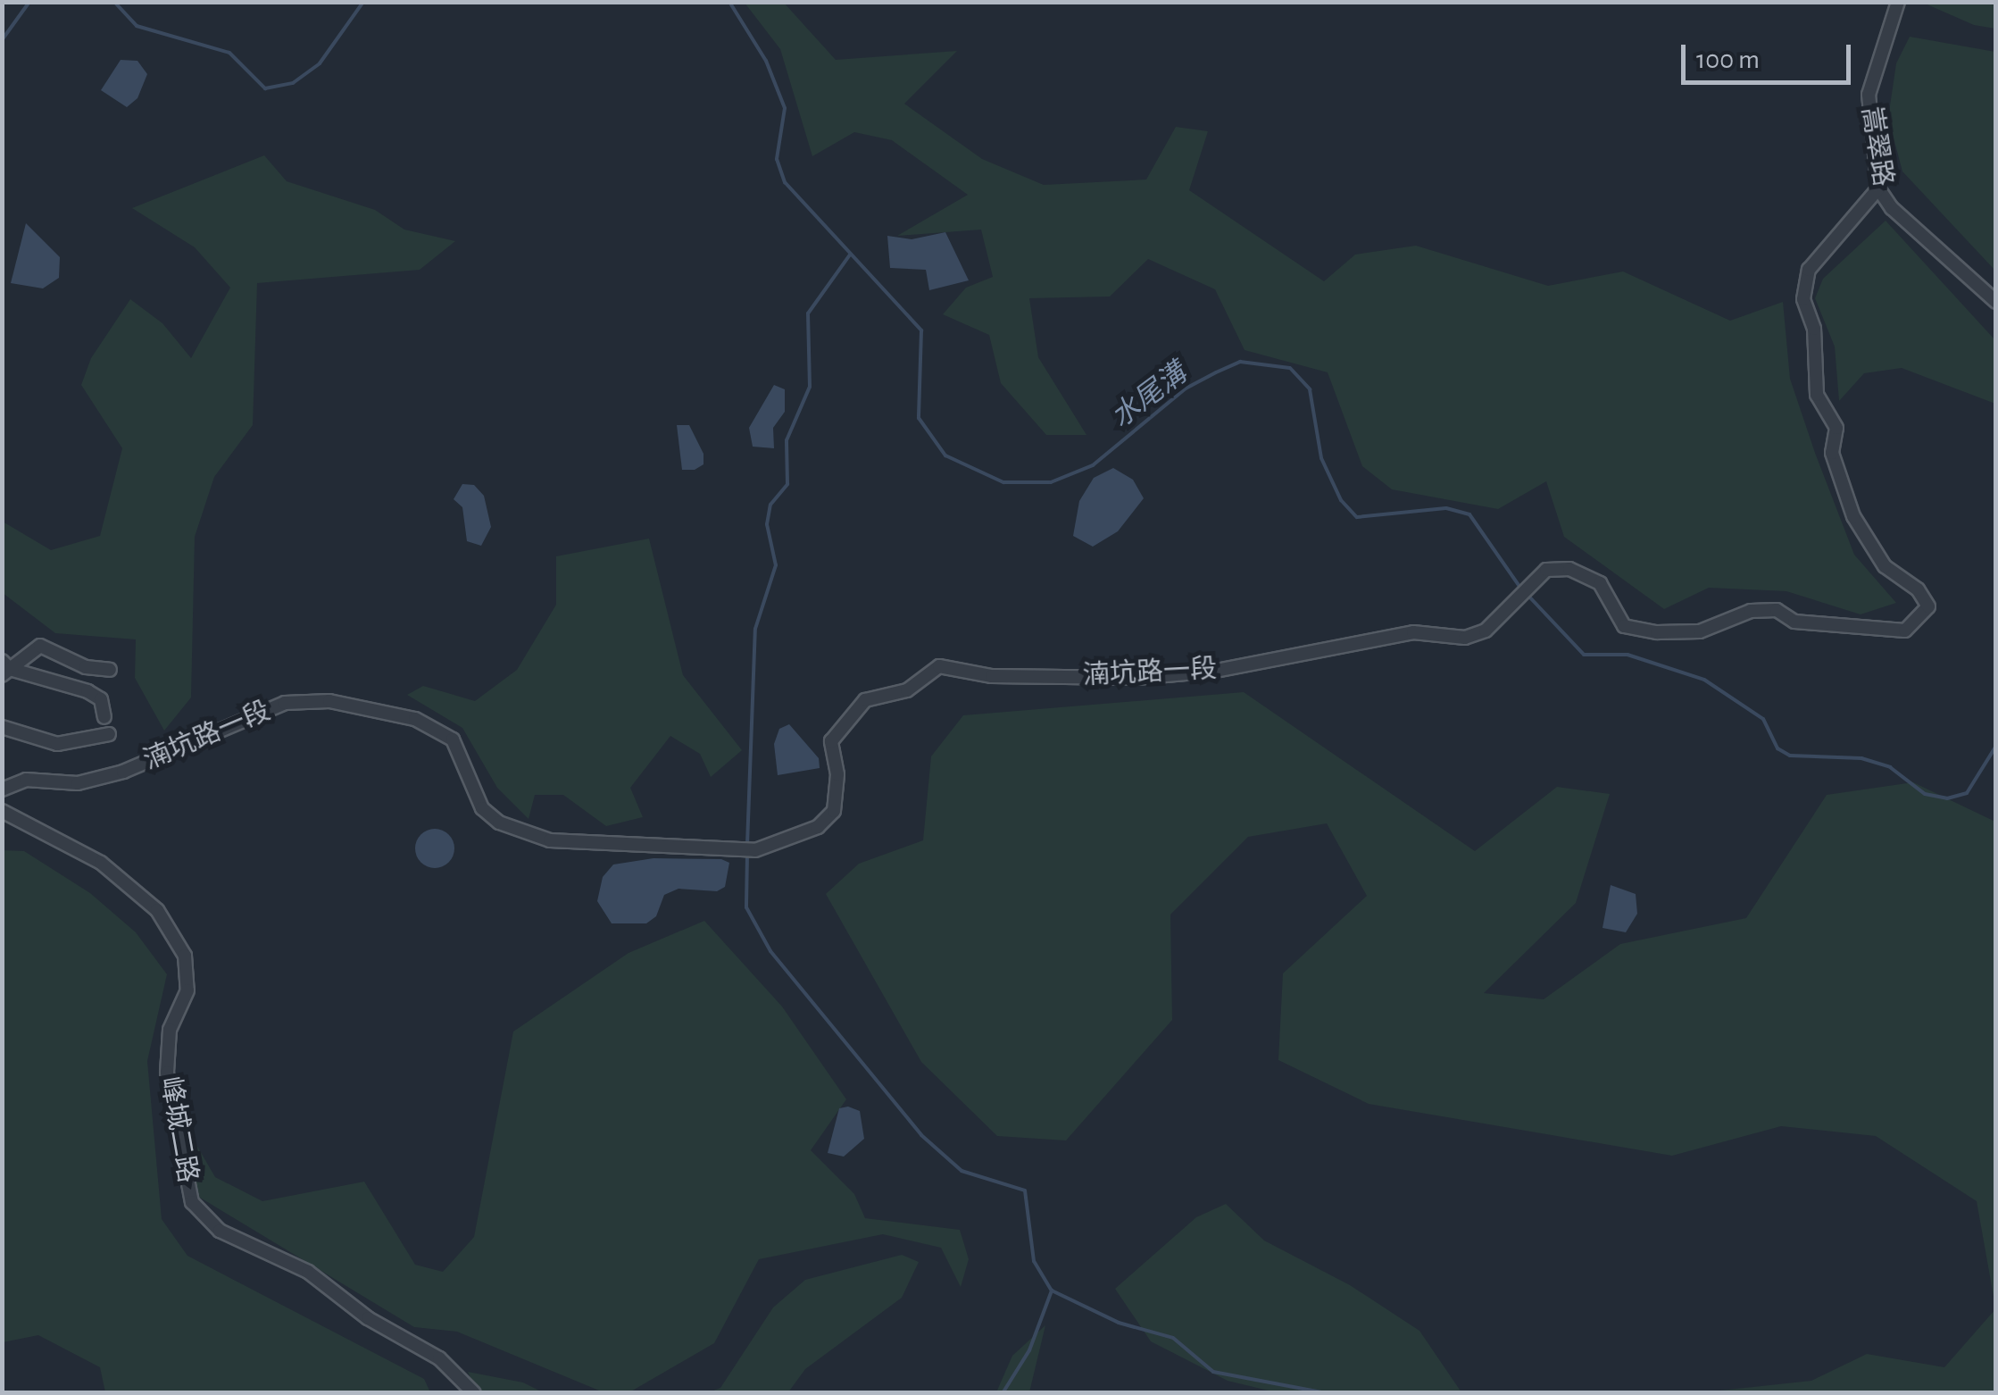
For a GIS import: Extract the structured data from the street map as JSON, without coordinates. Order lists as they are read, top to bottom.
{
  "streets": {
    "street": ["嵩翠路", "湳坑路一段", "峰城二路"]
  },
  "crossings": [
    ["嵩翠路", "湳坑路一段"]
  ],
  "water": ["水尾溝"],
  "scale_bar": "100 m"
}
